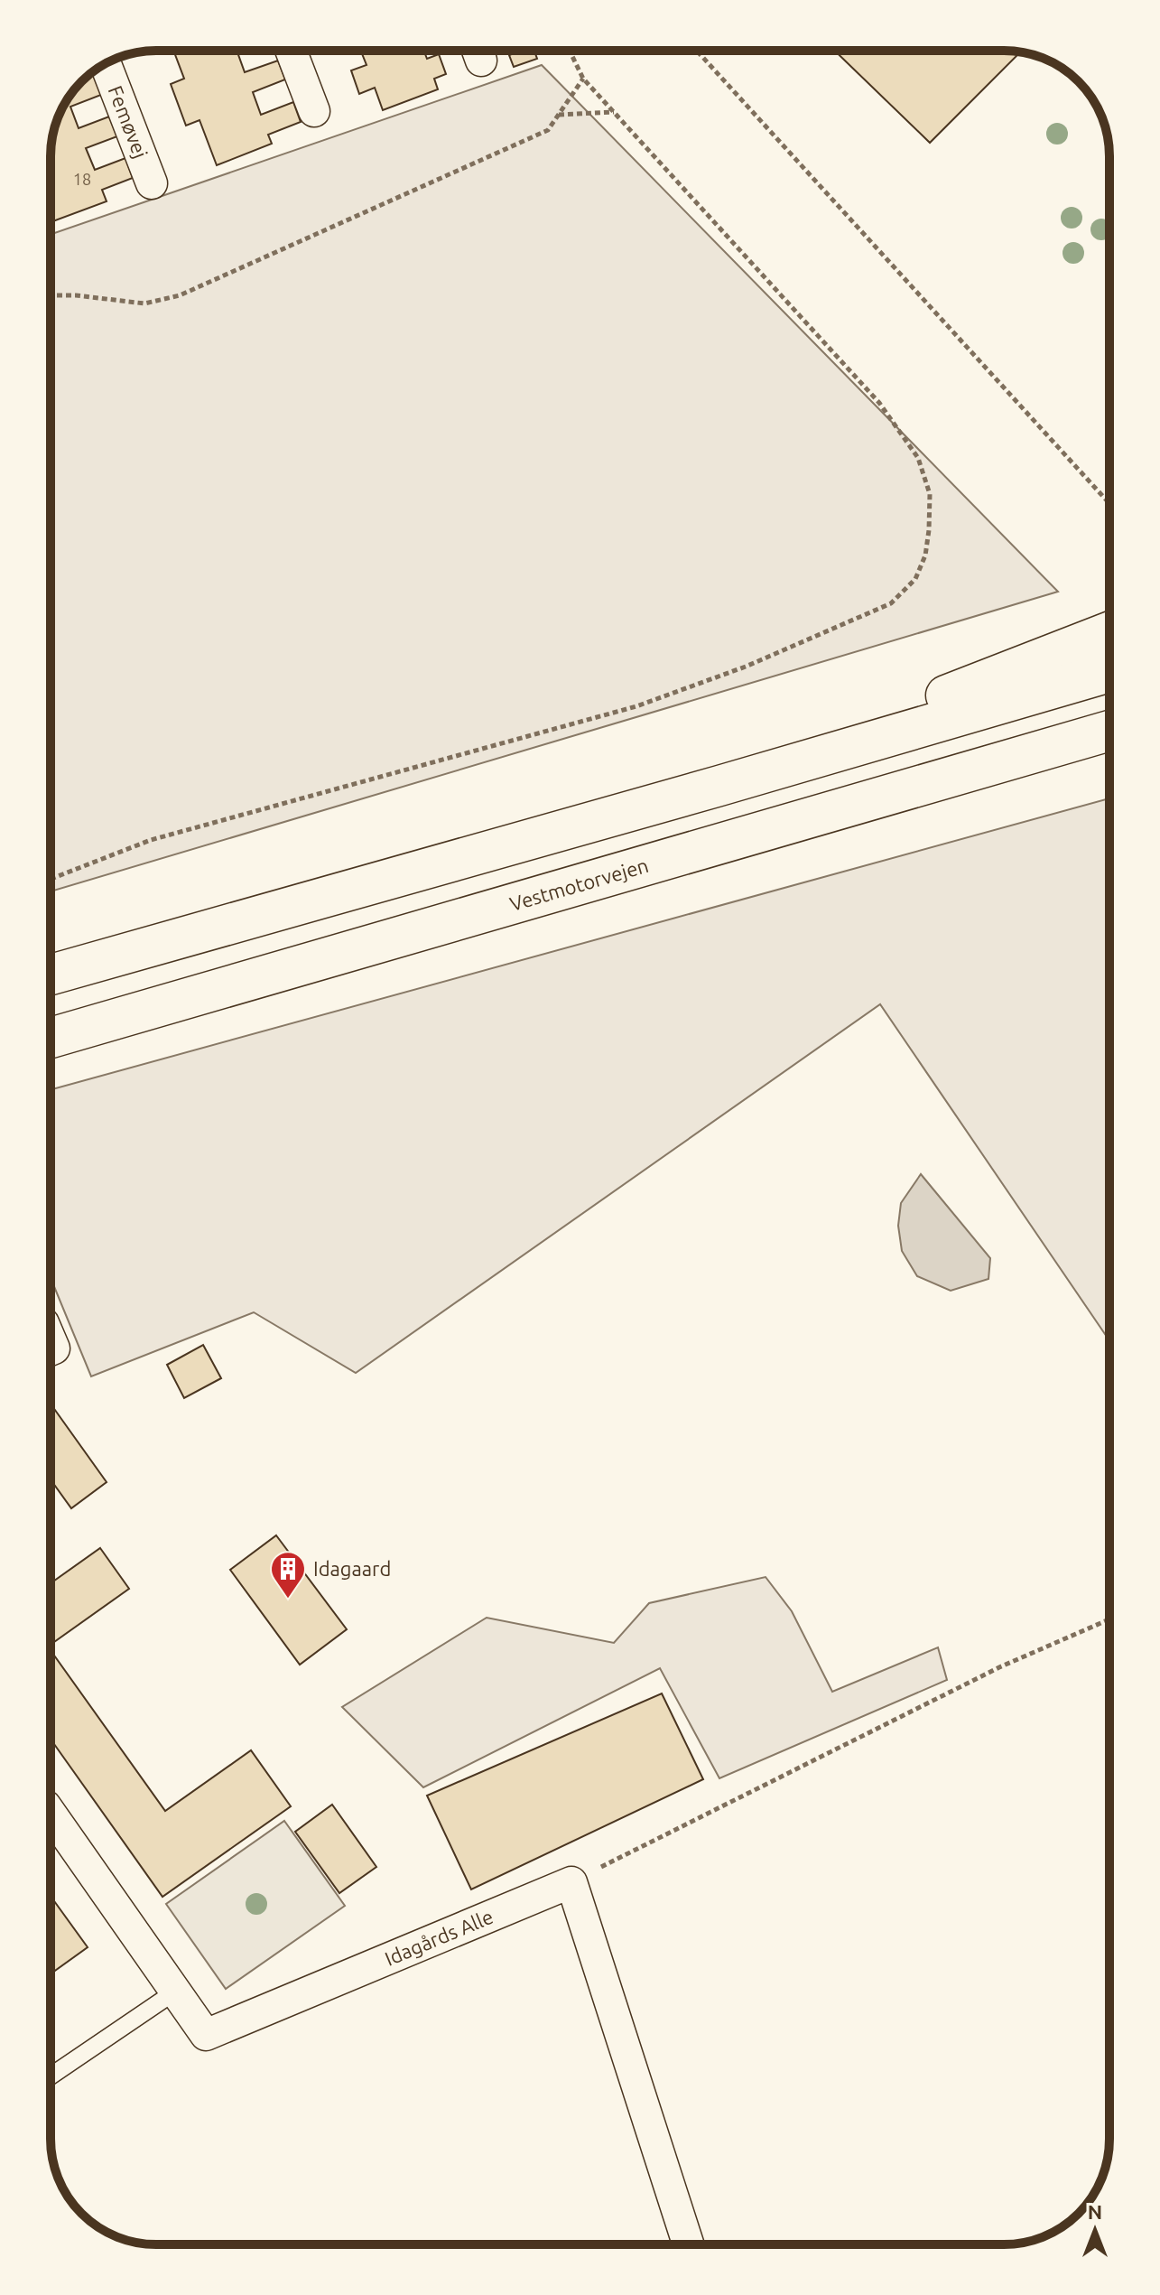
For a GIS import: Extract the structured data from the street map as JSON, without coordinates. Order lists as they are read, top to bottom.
{
  "streets": {
    "highway": ["Vestmotorvejen"],
    "street": ["Femøvej", "Idagårds Alle"]
  },
  "places": {
    "building": ["Idagaard"]
  },
  "house_numbers": ["18"],
  "north": "top"
}
